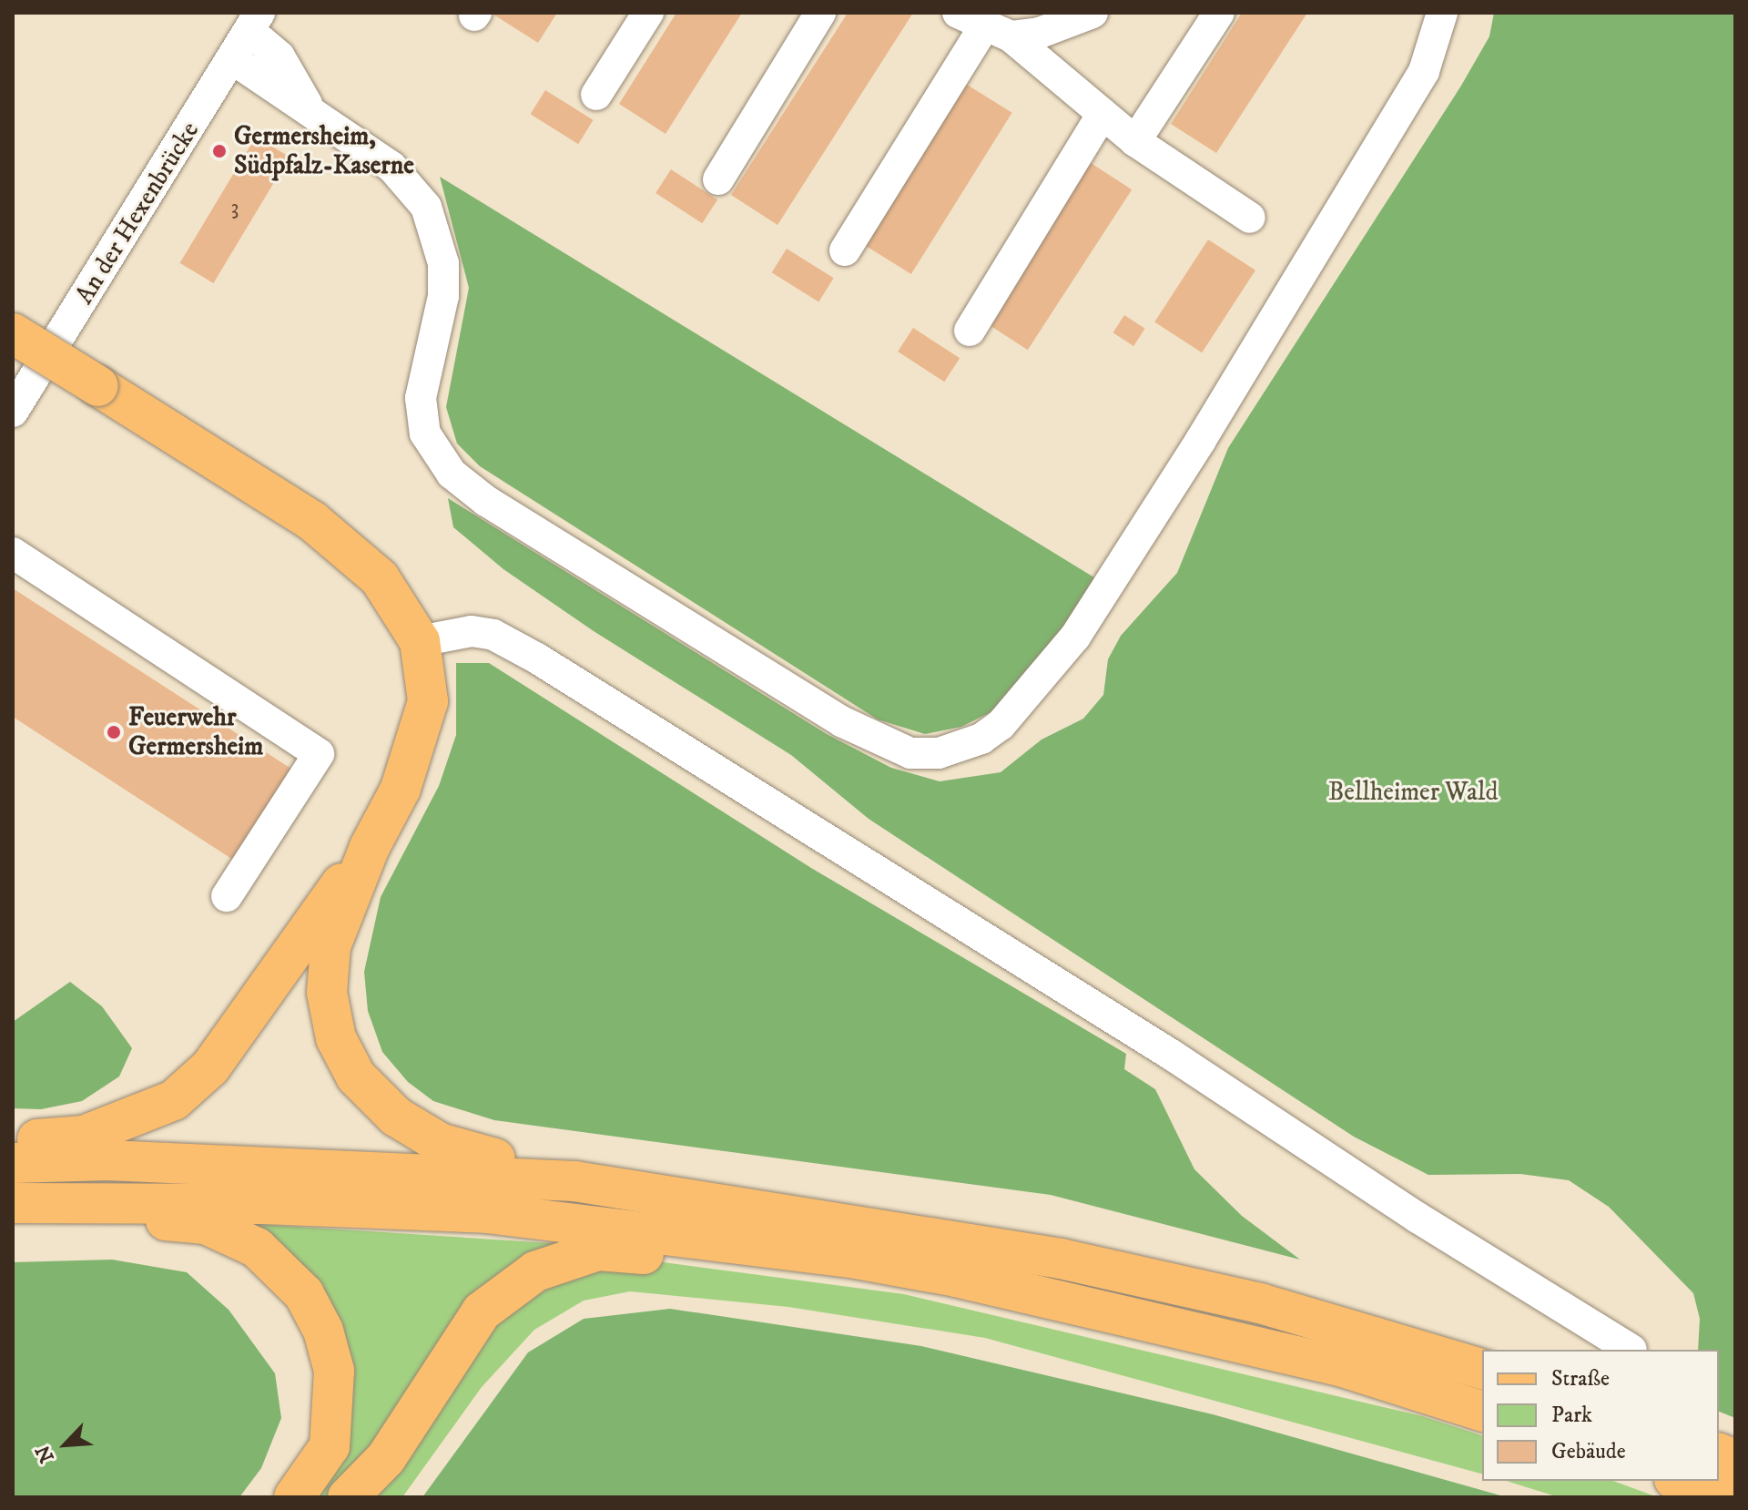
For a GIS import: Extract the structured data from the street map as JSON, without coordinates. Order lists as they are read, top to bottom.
{
  "streets": {
    "street": ["An der Hexenbrücke"]
  },
  "parks": ["Bellheimer Wald"],
  "places": ["Germersheim, Südpfalz-Kaserne", "Feuerwehr Germersheim"],
  "house_numbers": ["3"],
  "legend": ["Straße", "Park", "Gebäude"],
  "north": "bottom left"
}
